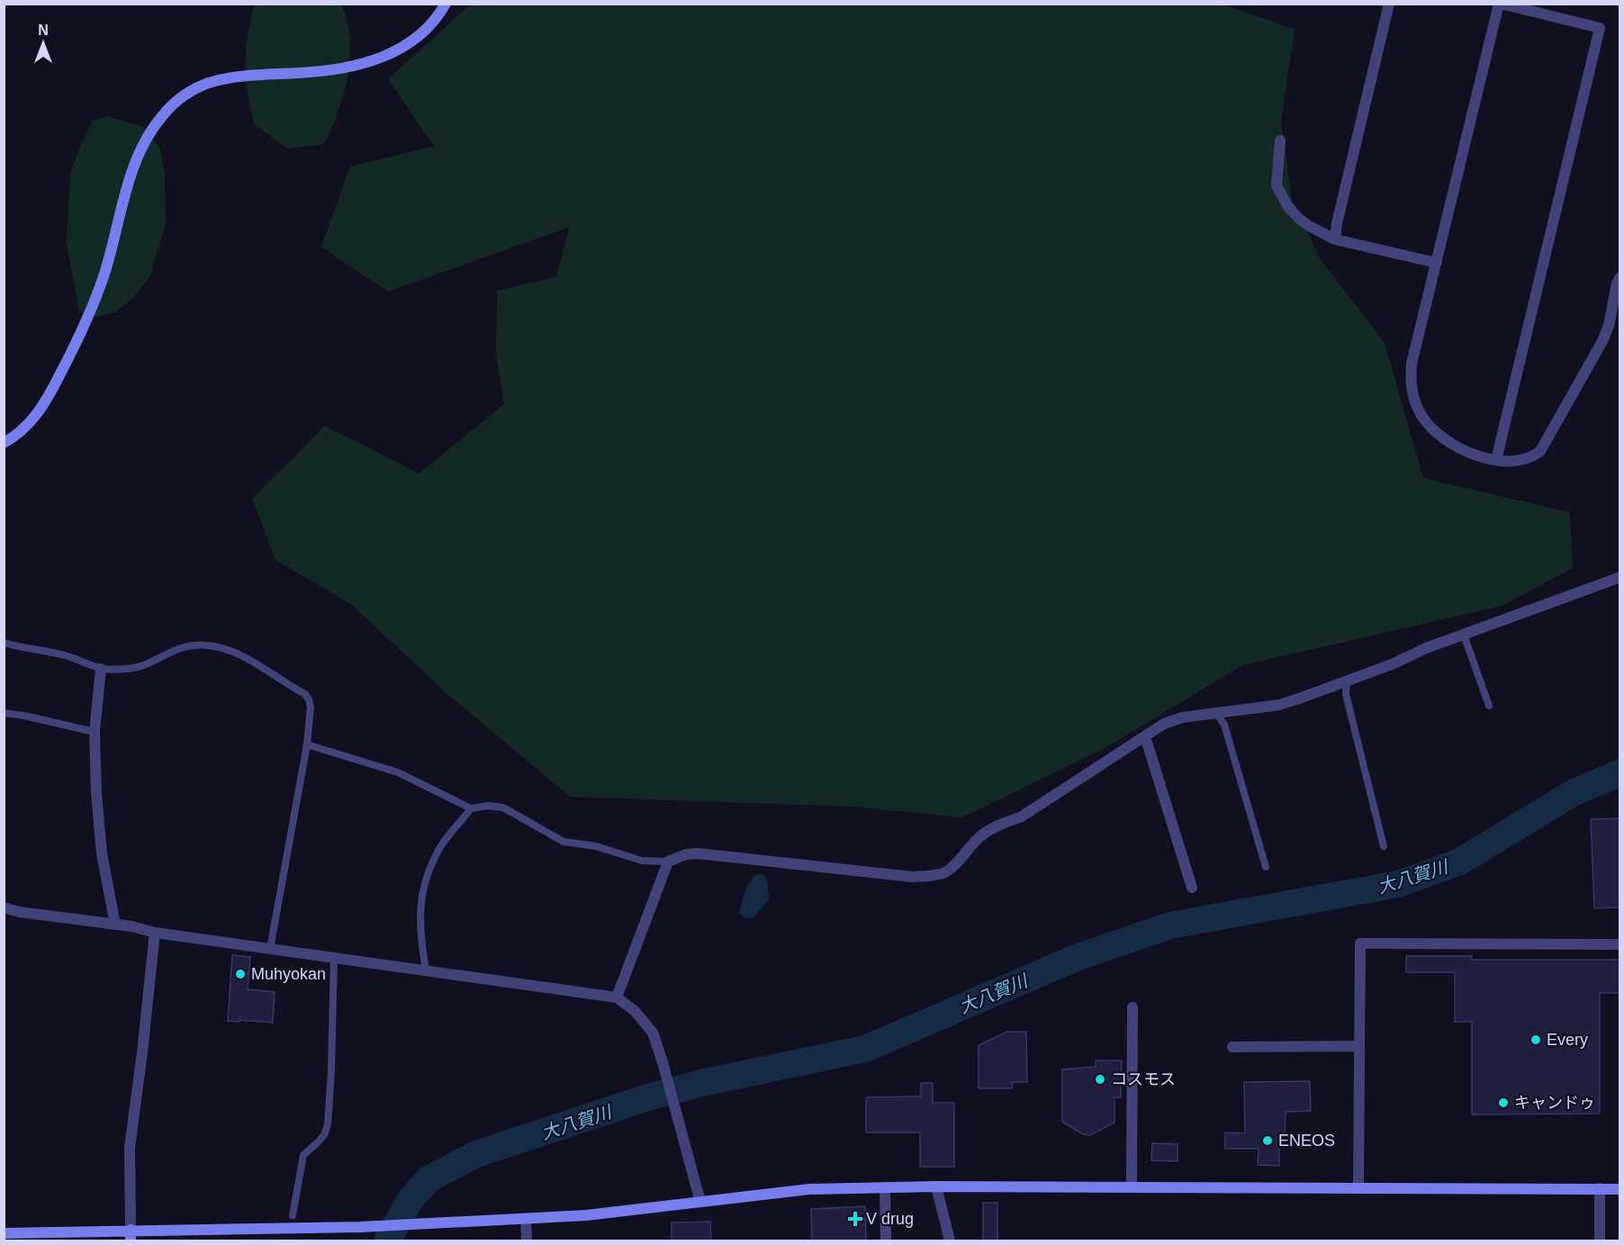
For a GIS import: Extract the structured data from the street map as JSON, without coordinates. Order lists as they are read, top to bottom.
{
  "water": ["大八賀川"],
  "places": {
    "other": [
      "Muhyokan",
      "Every",
      "コスモス",
      "キャンドゥ",
      "ENEOS"
    ],
    "health": ["V drug"]
  },
  "north": "top"
}
